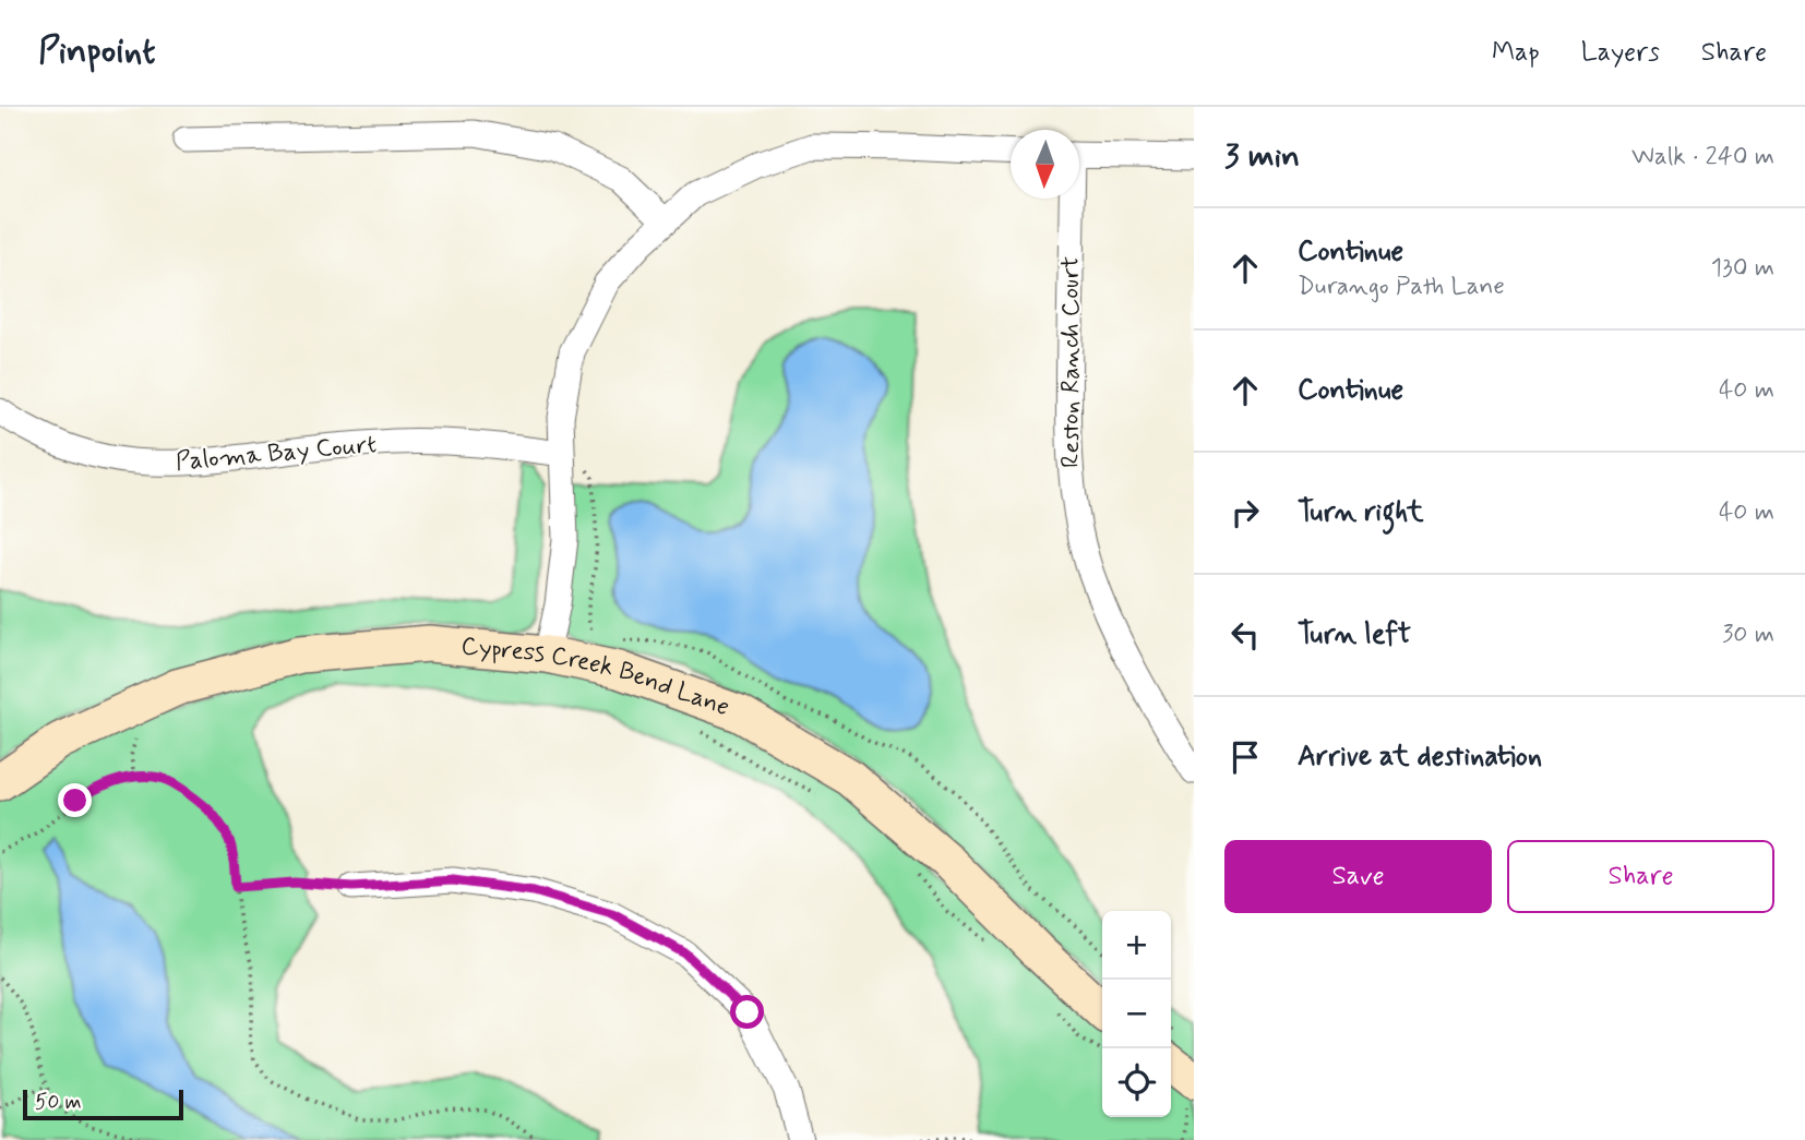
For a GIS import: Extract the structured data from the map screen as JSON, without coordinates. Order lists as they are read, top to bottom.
{
  "streets": {
    "street": ["Reston Ranch Court", "Paloma Bay Court", "Cypress Creek Bend Lane"]
  },
  "scale_bar": "50 m",
  "north": "bottom",
  "page": {
    "header": "Pinpoint",
    "nav": ["Map", "Layers", "Share"],
    "heading": ["3 min", "Walk · 240 m"],
    "list": [
      ["Continue", "Durango Path Lane", "130 m"],
      ["Continue", "40 m"],
      ["Turn right", "40 m"],
      ["Turn left", "30 m"],
      "Arrive at destination"
    ],
    "buttons": ["Save", "Share"],
    "map_buttons": ["+", "−"],
    "scale": "50 m"
  }
}
